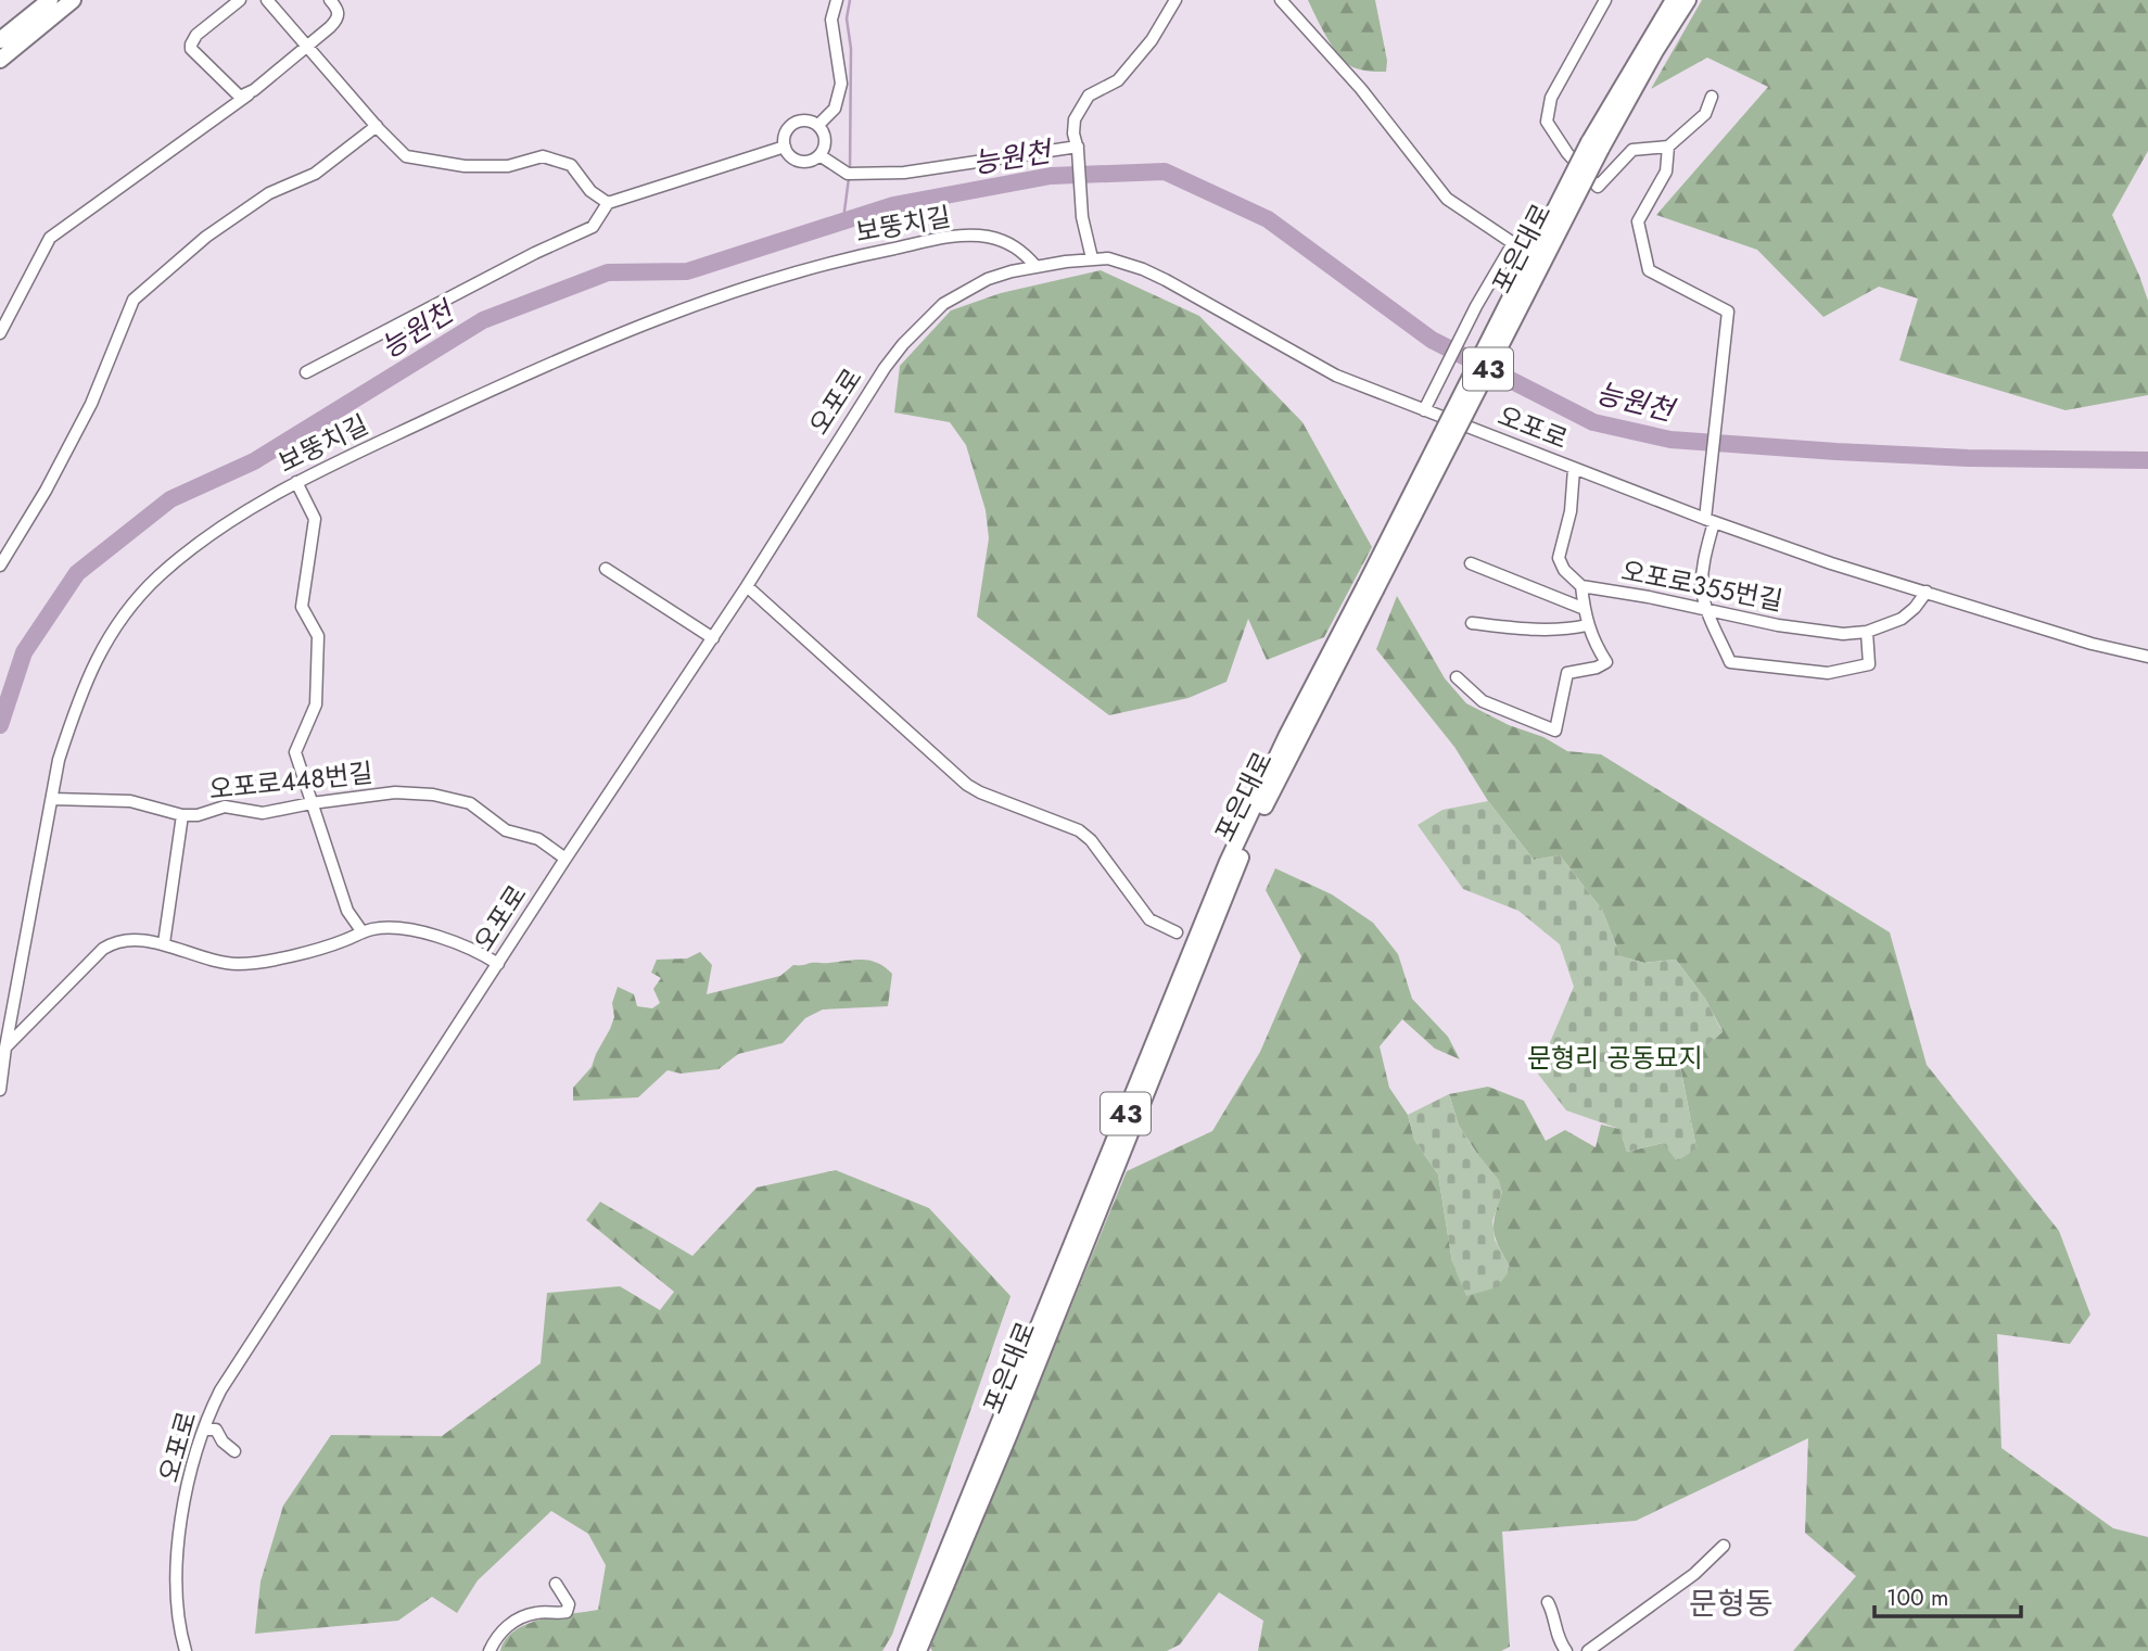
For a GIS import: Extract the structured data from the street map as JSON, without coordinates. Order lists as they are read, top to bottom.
{
  "streets": {
    "highway": ["포은대로", "43"],
    "street": [
      "보뚱치길",
      "오포로",
      "오포로355번길",
      "오포로448번길"
    ]
  },
  "crossings": [
    ["보뚱치길", "오포로"],
    ["보뚱치길", "오포로448번길"],
    ["포은대로", "43"],
    ["오포로", "오포로355번길"],
    ["오포로", "오포로448번길"]
  ],
  "districts": ["문형동"],
  "water": ["능원천"],
  "parks": ["문형리 공동묘지"],
  "scale_bar": "100 m"
}
